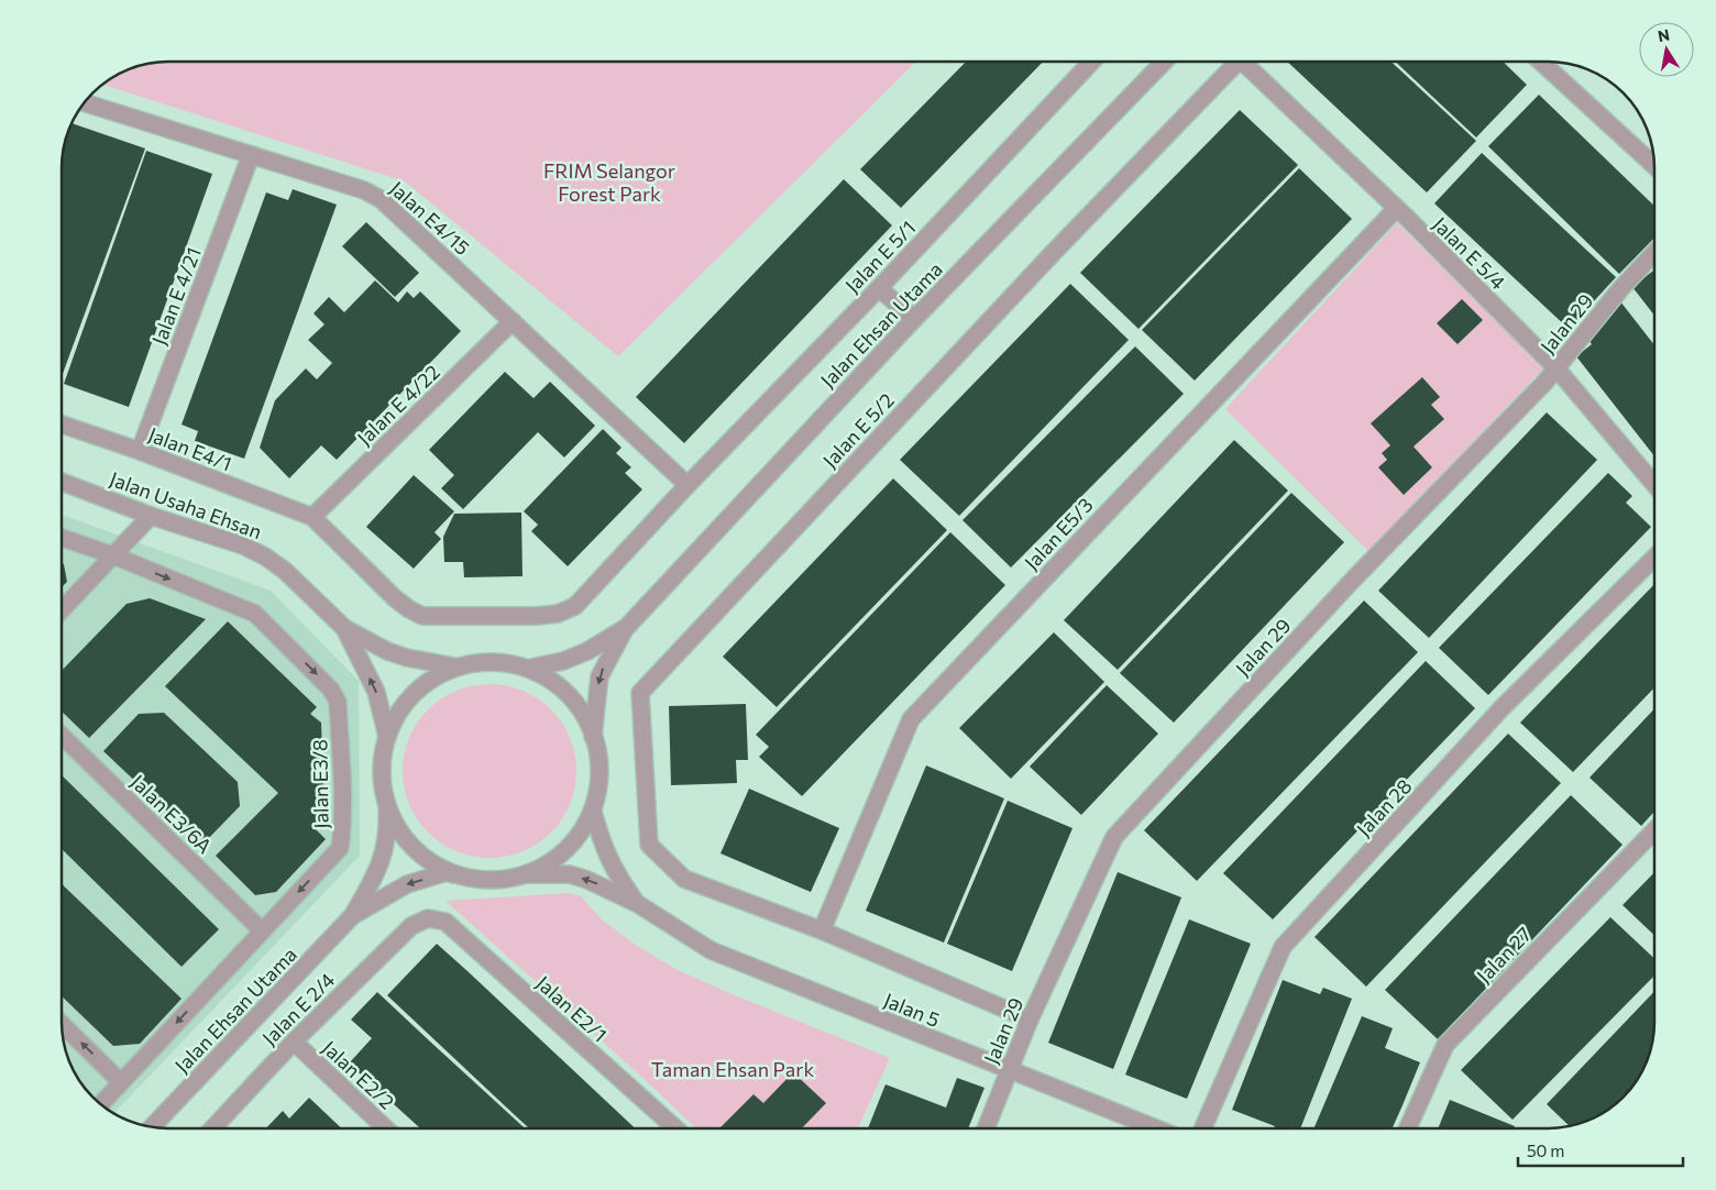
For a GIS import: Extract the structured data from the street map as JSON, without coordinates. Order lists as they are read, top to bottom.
{
  "streets": {
    "street": [
      "Jalan E4/15",
      "Jalan E 5/4",
      "Jalan E 5/1",
      "Jalan E 4/21",
      "Jalan 29",
      "Jalan Ehsan Utama",
      "Jalan E 4/22",
      "Jalan E 5/2",
      "Jalan E4/1",
      "Jalan Usaha Ehsan",
      "Jalan E5/3",
      "Jalan E3/8",
      "Jalan 28",
      "Jalan E3/6A",
      "Jalan 27",
      "Jalan E 2/4",
      "Jalan E2/1",
      "Jalan 5",
      "Jalan E2/2"
    ]
  },
  "crossings": [
    ["Jalan E4/15", "Jalan E 5/1"],
    ["Jalan E4/15", "Jalan E 4/21"],
    ["Jalan E4/15", "Jalan E 4/22"],
    ["Jalan E 5/4", "Jalan 29"],
    ["Jalan E 5/4", "Jalan E5/3"],
    ["Jalan E 5/1", "Jalan E 4/22"],
    ["Jalan E 5/1", "Jalan E4/1"],
    ["Jalan E 4/21", "Jalan E4/1"],
    ["Jalan 29", "Jalan 5"],
    ["Jalan E 4/22", "Jalan E4/1"],
    ["Jalan E 5/2", "Jalan E5/3"],
    ["Jalan E3/8", "Jalan E3/6A"],
    ["Jalan E 2/4", "Jalan E2/1"],
    ["Jalan E 2/4", "Jalan E2/2"]
  ],
  "parks": ["FRIM Selangor Forest Park", "Taman Ehsan Park"],
  "scale_bar": "50 m",
  "north": "top"
}
